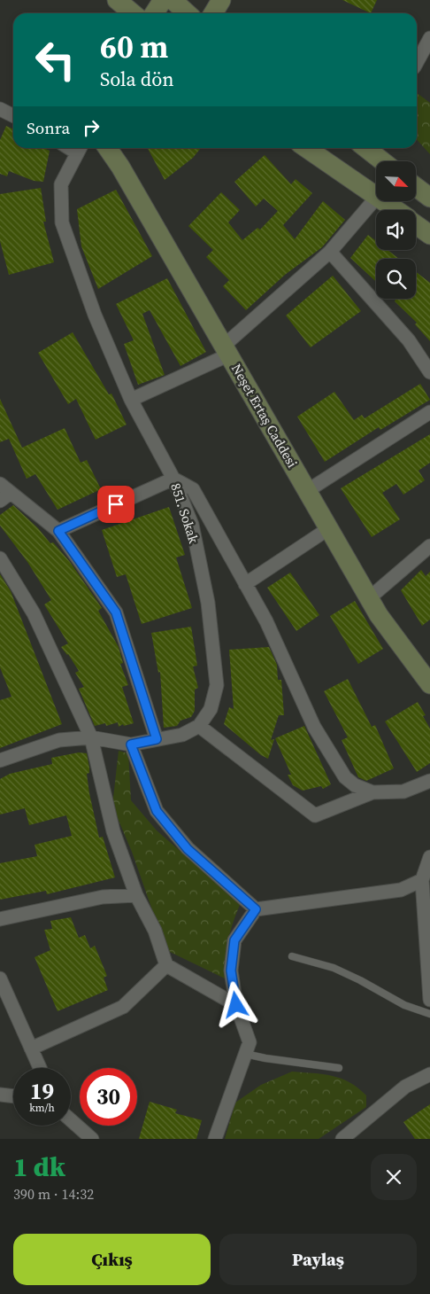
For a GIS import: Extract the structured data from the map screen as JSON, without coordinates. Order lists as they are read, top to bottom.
{
  "streets": {
    "main road": ["Neşet Ertaş Caddesi"],
    "street": ["851. Sokak"]
  },
  "north": "bottom right",
  "page": {
    "turn": ["60 m", "Sola dön"],
    "then": "Sonra",
    "speed": "19 km/h",
    "limit": "30",
    "heading": ["1 dk", "390 m · 14:32"],
    "buttons": ["Çıkış", "Paylaş"]
  }
}
